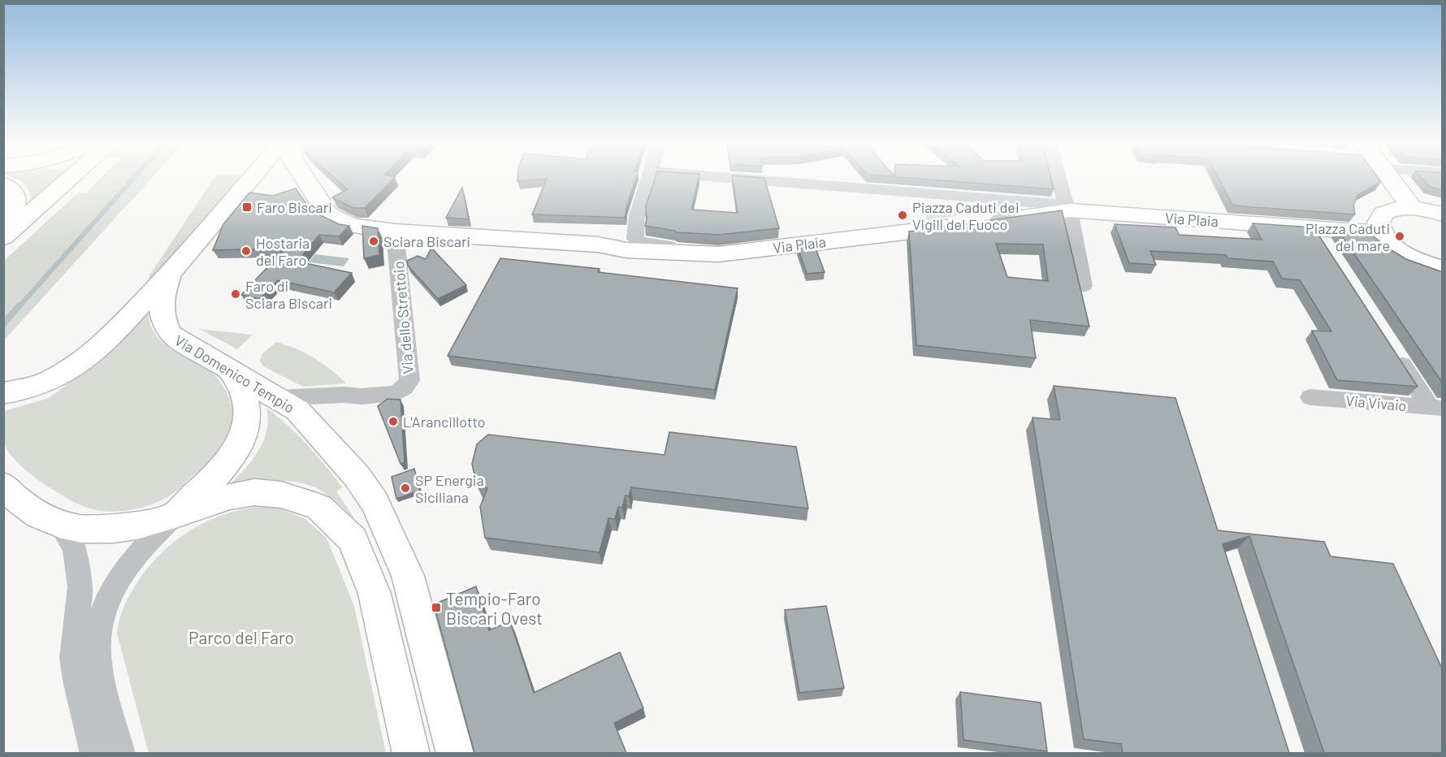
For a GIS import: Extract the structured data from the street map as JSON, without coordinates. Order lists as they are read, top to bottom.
{
  "streets": {
    "main road": ["Via Plaia", "Via Domenico Tempio"],
    "street": ["Via dello Strettoio", "Via Vivaio"]
  },
  "crossings": [
    ["Via Plaia", "Via dello Strettoio"]
  ],
  "parks": ["Parco del Faro"],
  "places": {
    "transit": ["Faro Biscari", "Tempio-Faro Biscari Ovest"],
    "other": [
      "Piazza Caduti dei Vigili del Fuoco",
      "Piazza Caduti del mare",
      "Sciara Biscari",
      "Hostaria del Faro",
      "Faro di Sciara Biscari",
      "L'Arancillotto",
      "SP Energia Siciliana"
    ]
  }
}
